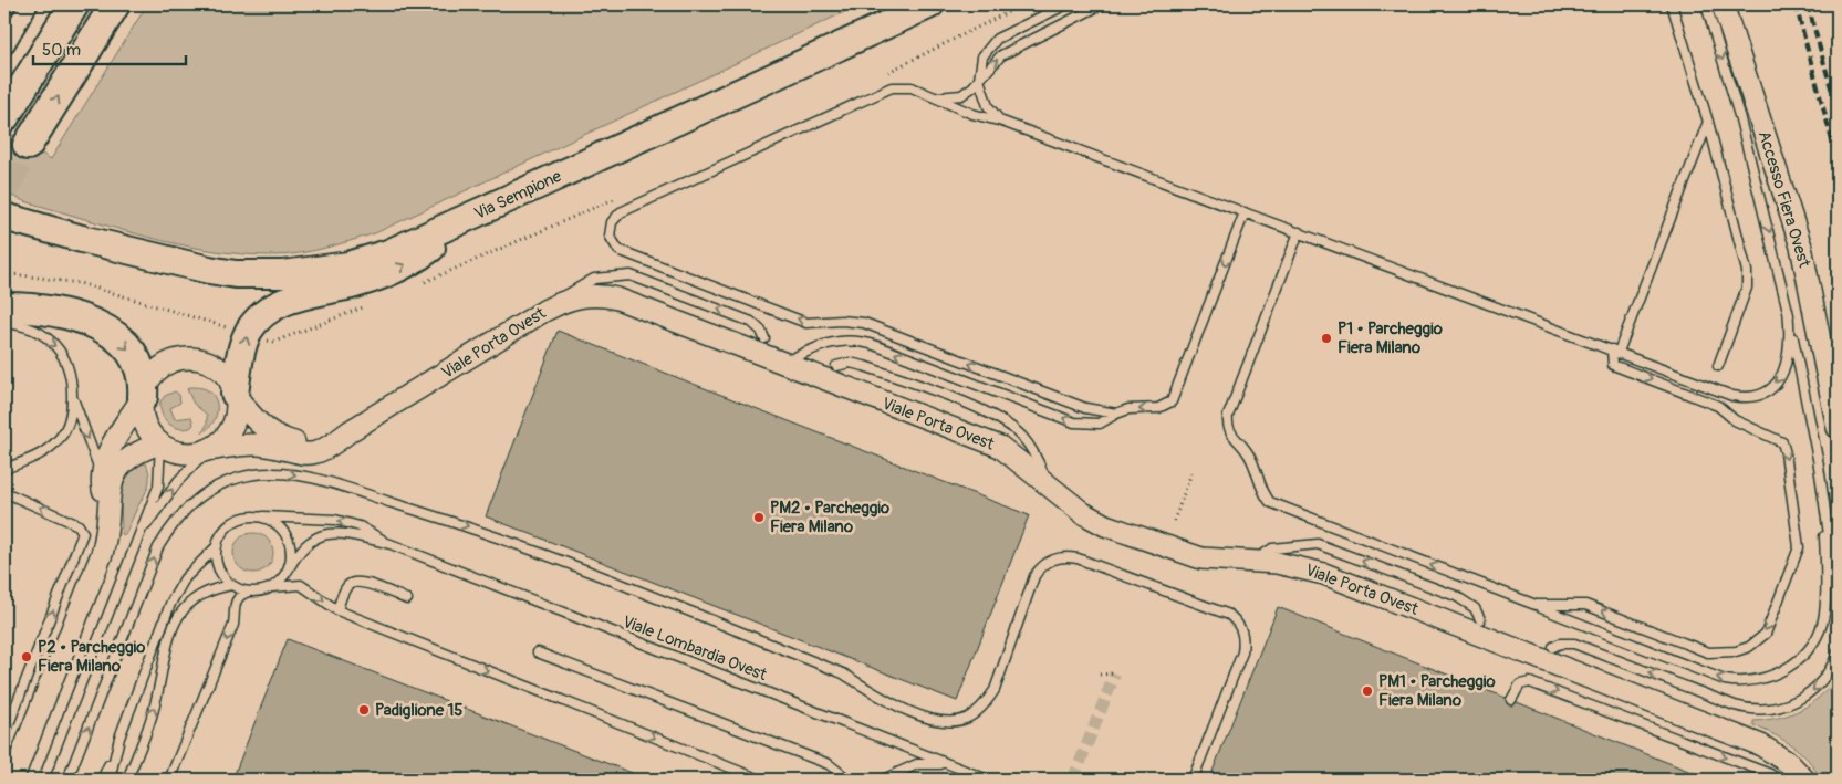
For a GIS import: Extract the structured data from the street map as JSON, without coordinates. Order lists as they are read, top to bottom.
{
  "streets": {
    "main road": ["Via Sempione"],
    "street": ["Accesso Fiera Ovest", "Viale Porta Ovest"],
    "lane": ["Viale Lombardia Ovest"]
  },
  "places": [
    "P1 • Parcheggio Fiera Milano",
    "PM2 • Parcheggio Fiera Milano",
    "P2 • Parcheggio Fiera Milano",
    "PM1 • Parcheggio Fiera Milano",
    "Padiglione 15"
  ],
  "scale_bar": "50 m"
}
